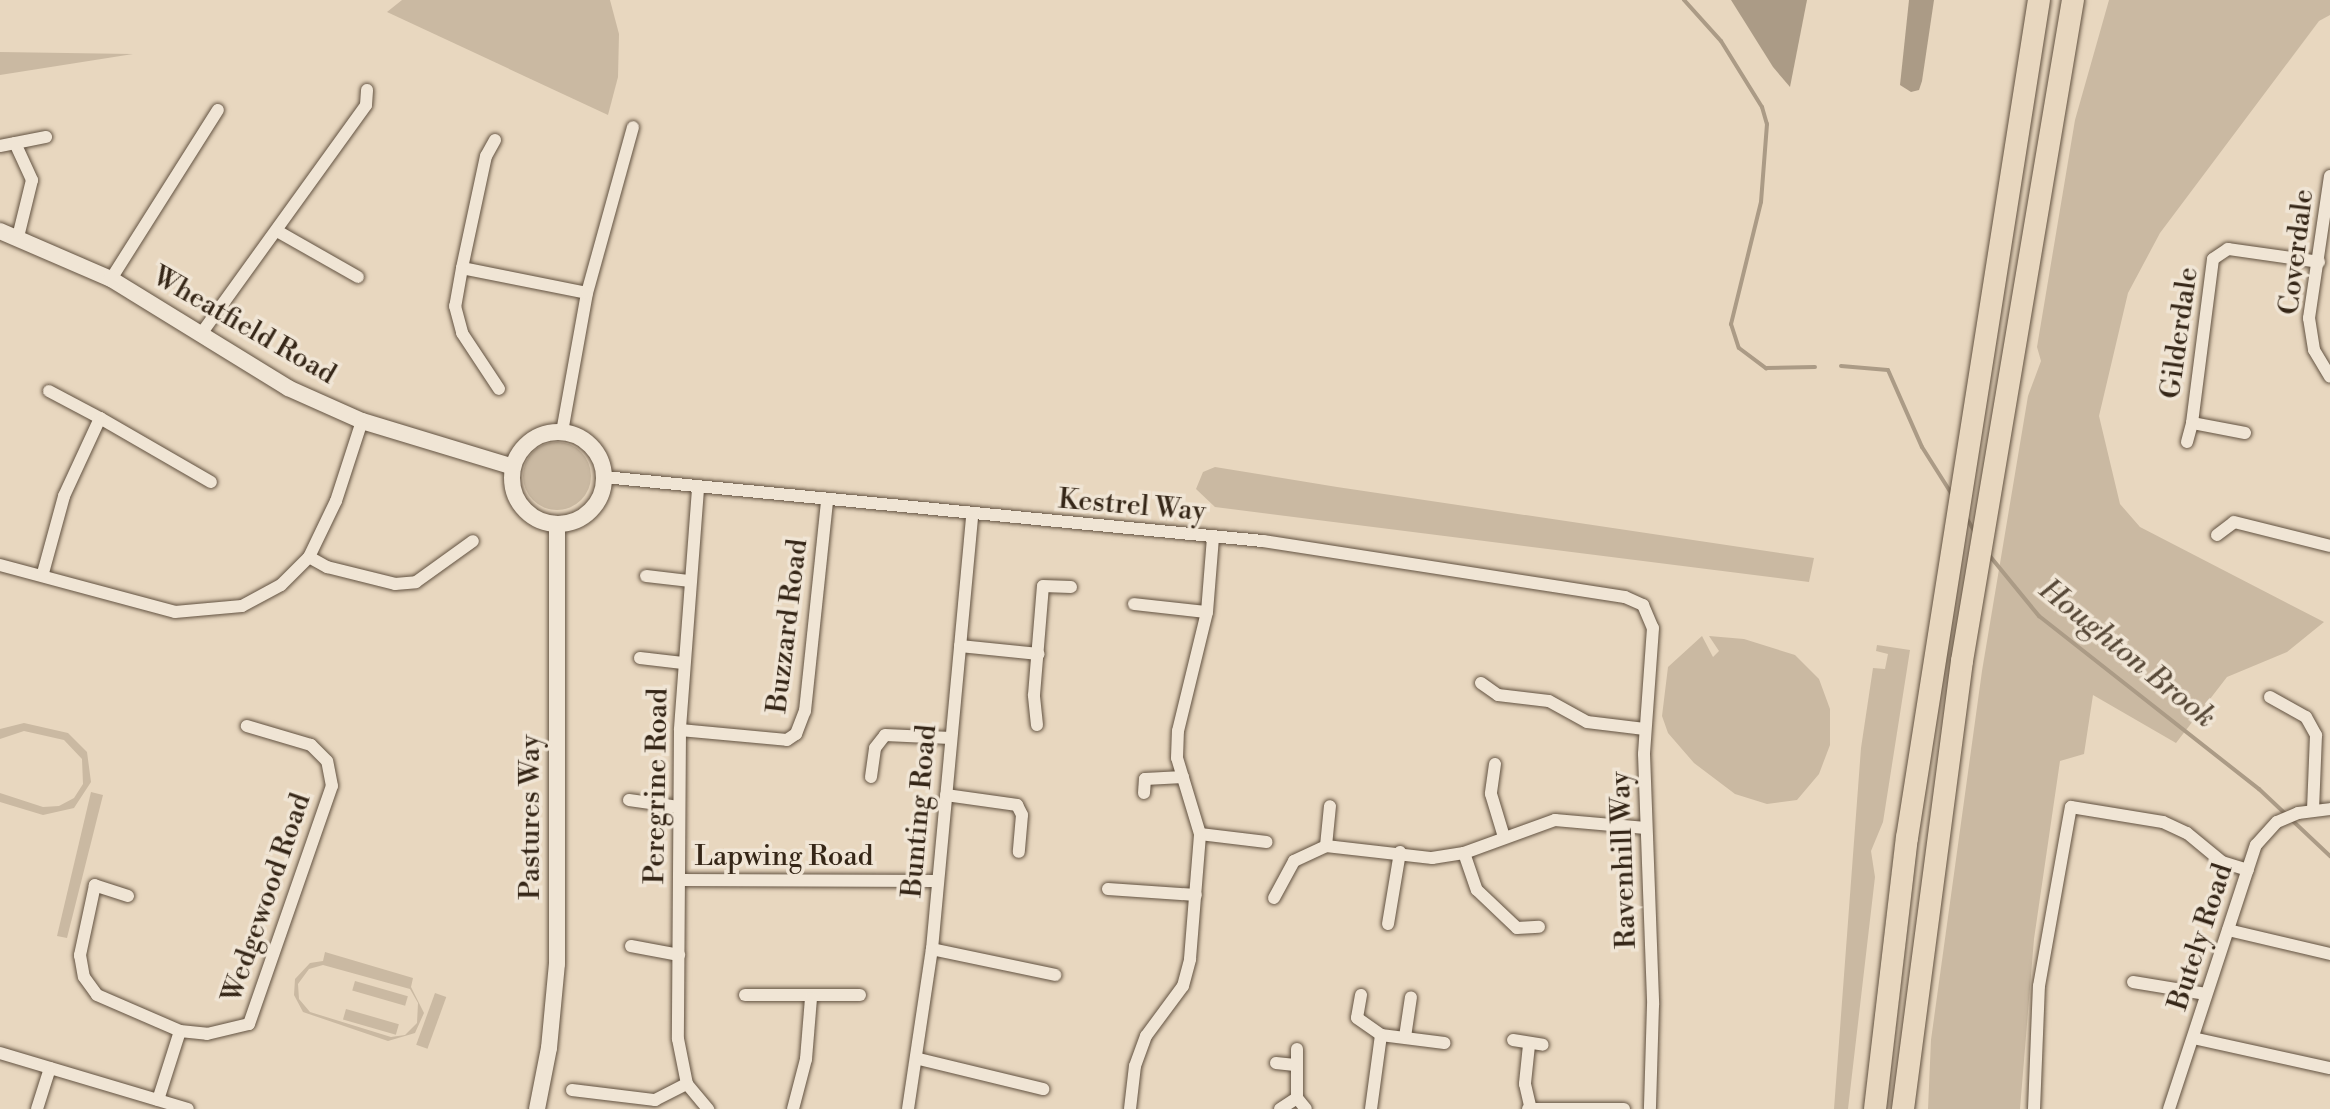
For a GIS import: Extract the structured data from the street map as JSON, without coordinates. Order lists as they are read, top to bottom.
{
  "streets": {
    "street": [
      "Coverdale",
      "Wheatfield Road",
      "Gilderdale",
      "Kestrel Way",
      "Buzzard Road",
      "Peregrine Road",
      "Bunting Road",
      "Pastures Way",
      "Lapwing Road",
      "Ravenhill Way",
      "Wedgewood Road",
      "Butely Road"
    ]
  },
  "crossings": [
    ["Coverdale", "Gilderdale"],
    ["Wheatfield Road", "Kestrel Way"],
    ["Wheatfield Road", "Pastures Way"],
    ["Kestrel Way", "Buzzard Road"],
    ["Kestrel Way", "Peregrine Road"],
    ["Kestrel Way", "Bunting Road"],
    ["Kestrel Way", "Pastures Way"],
    ["Kestrel Way", "Ravenhill Way"],
    ["Buzzard Road", "Peregrine Road"],
    ["Peregrine Road", "Lapwing Road"],
    ["Bunting Road", "Lapwing Road"]
  ],
  "water": ["Houghton Brook"]
}
